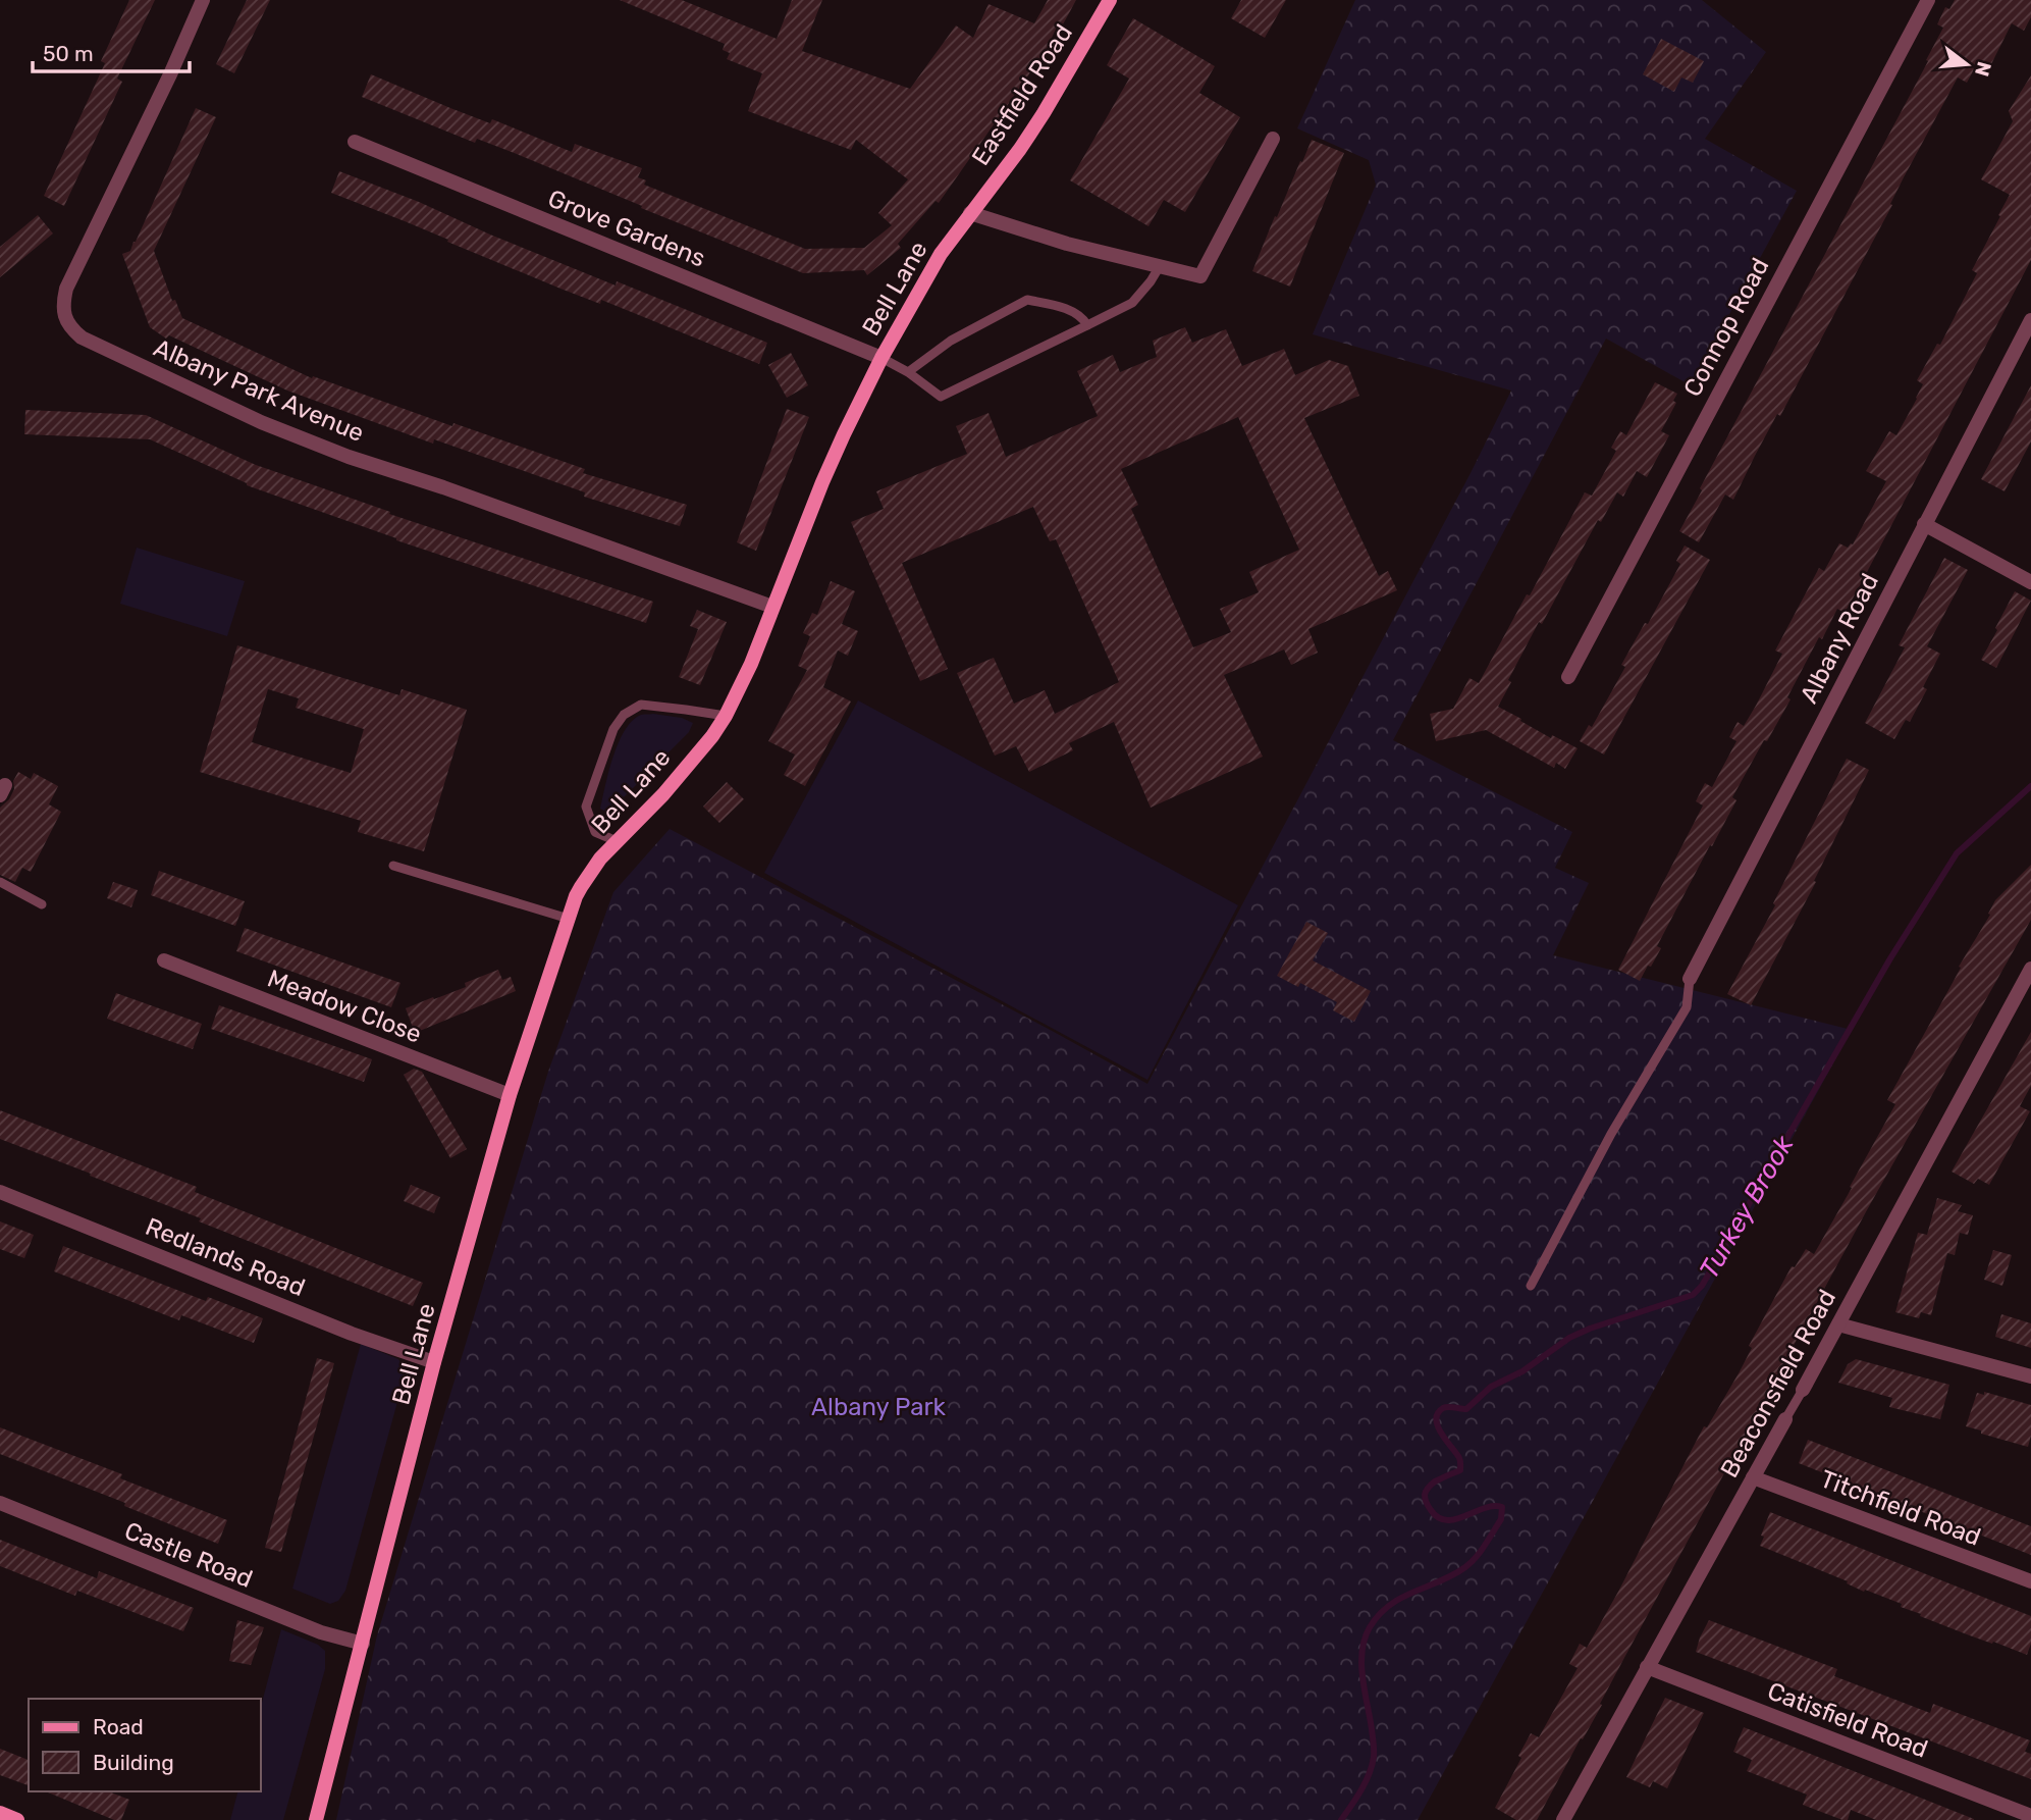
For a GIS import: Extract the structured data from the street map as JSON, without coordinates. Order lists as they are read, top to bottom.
{
  "streets": {
    "street": [
      "Eastfield Road",
      "Grove Gardens",
      "Bell Lane",
      "Connop Road",
      "Albany Park Avenue",
      "Albany Road",
      "Meadow Close",
      "Redlands Road",
      "Beaconsfield Road",
      "Titchfield Road",
      "Castle Road",
      "Catisfield Road"
    ]
  },
  "crossings": [
    ["Eastfield Road", "Bell Lane"],
    ["Grove Gardens", "Bell Lane"],
    ["Bell Lane", "Albany Park Avenue"],
    ["Bell Lane", "Meadow Close"],
    ["Bell Lane", "Redlands Road"],
    ["Bell Lane", "Castle Road"],
    ["Beaconsfield Road", "Titchfield Road"],
    ["Beaconsfield Road", "Catisfield Road"]
  ],
  "water": ["Turkey Brook"],
  "parks": ["Albany Park"],
  "legend": ["Road", "Building"],
  "scale_bar": "50 m",
  "north": "right"
}
